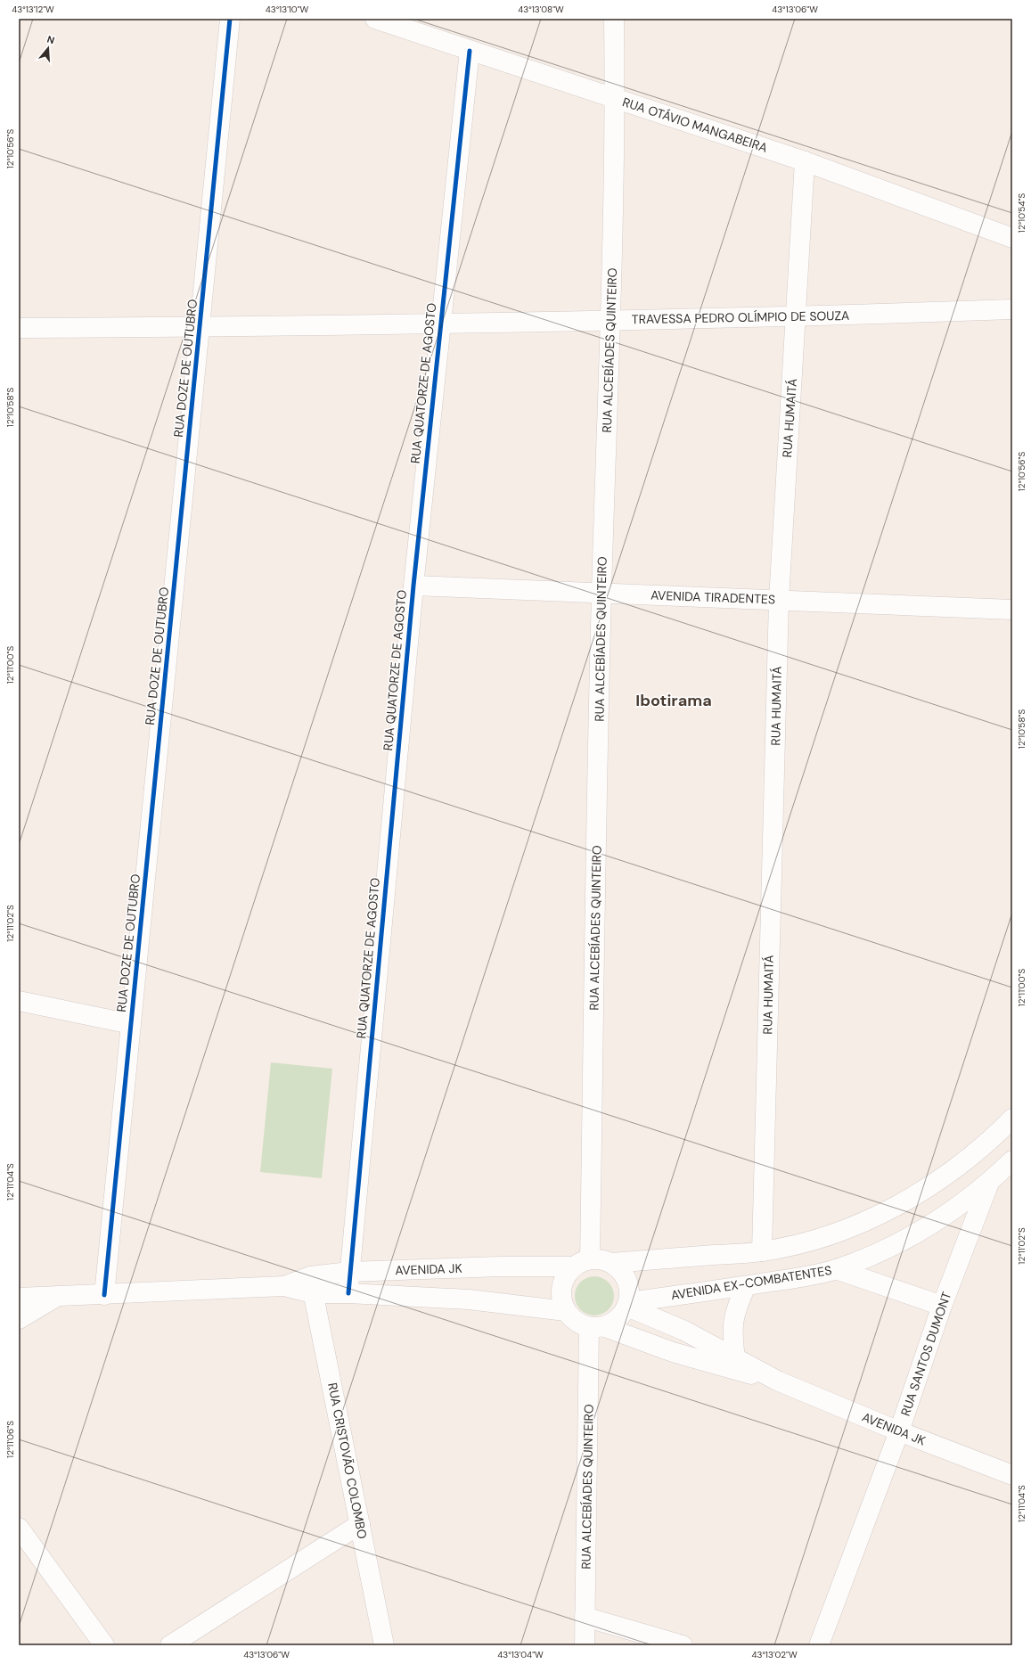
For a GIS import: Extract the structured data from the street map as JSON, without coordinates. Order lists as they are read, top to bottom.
{
  "streets": {
    "street": [
      "RUA OTÁVIO MANGABEIRA",
      "TRAVESSA PEDRO OLÍMPIO DE SOUZA",
      "RUA ALCEBÍADES QUINTEIRO",
      "RUA DOZE DE OUTUBRO",
      "RUA QUATORZE DE AGOSTO",
      "RUA HUMAITÁ",
      "AVENIDA TIRADENTES",
      "AVENIDA JK",
      "AVENIDA EX-COMBATENTES",
      "RUA SANTOS DUMONT",
      "RUA CRISTOVÃO COLOMBO"
    ]
  },
  "crossings": [
    ["RUA OTÁVIO MANGABEIRA", "RUA ALCEBÍADES QUINTEIRO"],
    ["RUA OTÁVIO MANGABEIRA", "RUA QUATORZE DE AGOSTO"],
    ["RUA OTÁVIO MANGABEIRA", "RUA HUMAITÁ"],
    ["TRAVESSA PEDRO OLÍMPIO DE SOUZA", "RUA ALCEBÍADES QUINTEIRO"],
    ["TRAVESSA PEDRO OLÍMPIO DE SOUZA", "RUA DOZE DE OUTUBRO"],
    ["TRAVESSA PEDRO OLÍMPIO DE SOUZA", "RUA QUATORZE DE AGOSTO"],
    ["TRAVESSA PEDRO OLÍMPIO DE SOUZA", "RUA HUMAITÁ"],
    ["RUA ALCEBÍADES QUINTEIRO", "AVENIDA TIRADENTES"],
    ["RUA ALCEBÍADES QUINTEIRO", "AVENIDA JK"],
    ["RUA ALCEBÍADES QUINTEIRO", "AVENIDA EX-COMBATENTES"],
    ["RUA DOZE DE OUTUBRO", "AVENIDA JK"],
    ["RUA QUATORZE DE AGOSTO", "AVENIDA TIRADENTES"],
    ["RUA QUATORZE DE AGOSTO", "AVENIDA JK"],
    ["RUA HUMAITÁ", "AVENIDA TIRADENTES"],
    ["AVENIDA JK", "AVENIDA EX-COMBATENTES"],
    ["AVENIDA JK", "RUA SANTOS DUMONT"],
    ["AVENIDA JK", "RUA CRISTOVÃO COLOMBO"],
    ["AVENIDA EX-COMBATENTES", "RUA SANTOS DUMONT"]
  ],
  "districts": ["Ibotirama"],
  "north": "top",
  "coordinates": [
    "43°13'12\"W",
    "43°13'10\"W",
    "43°13'08\"W",
    "43°13'06\"W",
    "12°10'56\"S",
    "12°10'54\"S",
    "12°10'58\"S",
    "12°11'00\"S",
    "12°11'02\"S",
    "12°11'04\"S",
    "12°11'06\"S",
    "43°13'04\"W",
    "43°13'02\"W"
  ]
}
